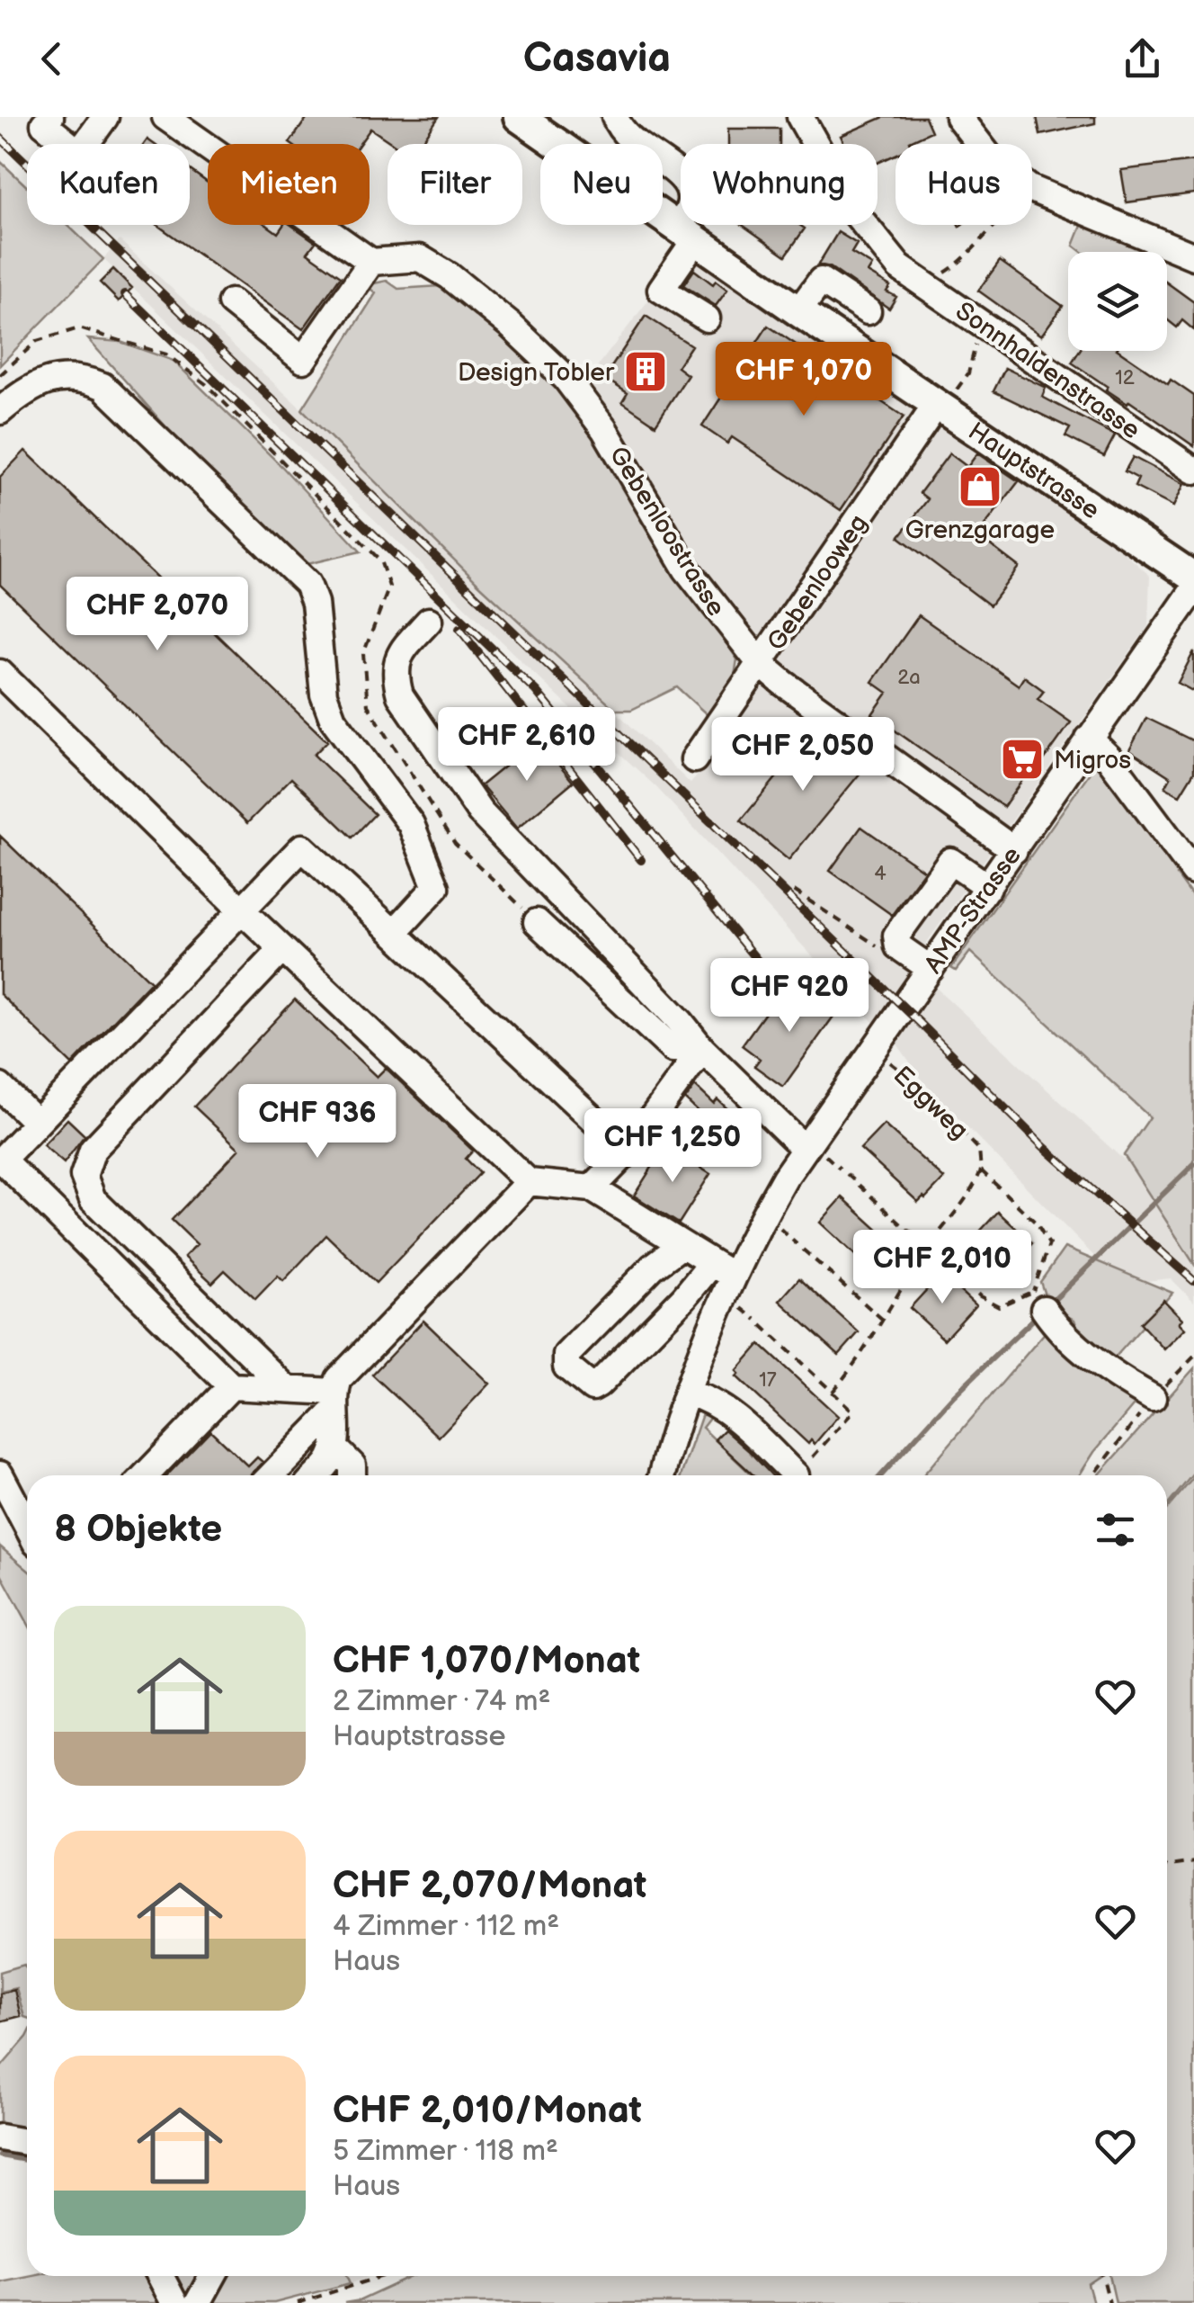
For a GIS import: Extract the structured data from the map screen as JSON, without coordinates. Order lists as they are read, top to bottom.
{
  "streets": {
    "main road": ["Hauptstrasse"],
    "street": [
      "Sonnhaldenstrasse",
      "Gebenloostrasse",
      "Gebenlooweg",
      "AMP-Strasse"
    ],
    "path": ["Eggweg"]
  },
  "crossings": [
    ["Hauptstrasse", "Gebenlooweg"],
    ["Gebenloostrasse", "Gebenlooweg"],
    ["Gebenloostrasse", "AMP-Strasse"],
    ["AMP-Strasse", "Eggweg"]
  ],
  "places": {
    "building": ["Design Tobler"],
    "shop": ["Grenzgarage"],
    "supermarket": ["Migros"]
  },
  "house_numbers": [
    "12",
    "2a",
    "4",
    "17"
  ],
  "page": {
    "header": "Casavia",
    "chip": [
      "Kaufen",
      "Mieten",
      "Filter",
      "Neu",
      "Wohnung",
      "Haus"
    ],
    "price": [
      "CHF 1,070",
      "CHF 2,070",
      "CHF 2,610",
      "CHF 2,050",
      "CHF 920",
      "CHF 936",
      "CHF 1,250",
      "CHF 2,010"
    ],
    "heading": "8 Objekte",
    "list": [
      {
        "name": "CHF 1,070/Monat",
        "note": "2 Zimmer · 74 m² · Hauptstrasse"
      },
      {
        "name": "CHF 2,070/Monat",
        "note": "4 Zimmer · 112 m² · Haus"
      },
      {
        "name": "CHF 2,010/Monat",
        "note": "5 Zimmer · 118 m² · Haus"
      }
    ]
  }
}
